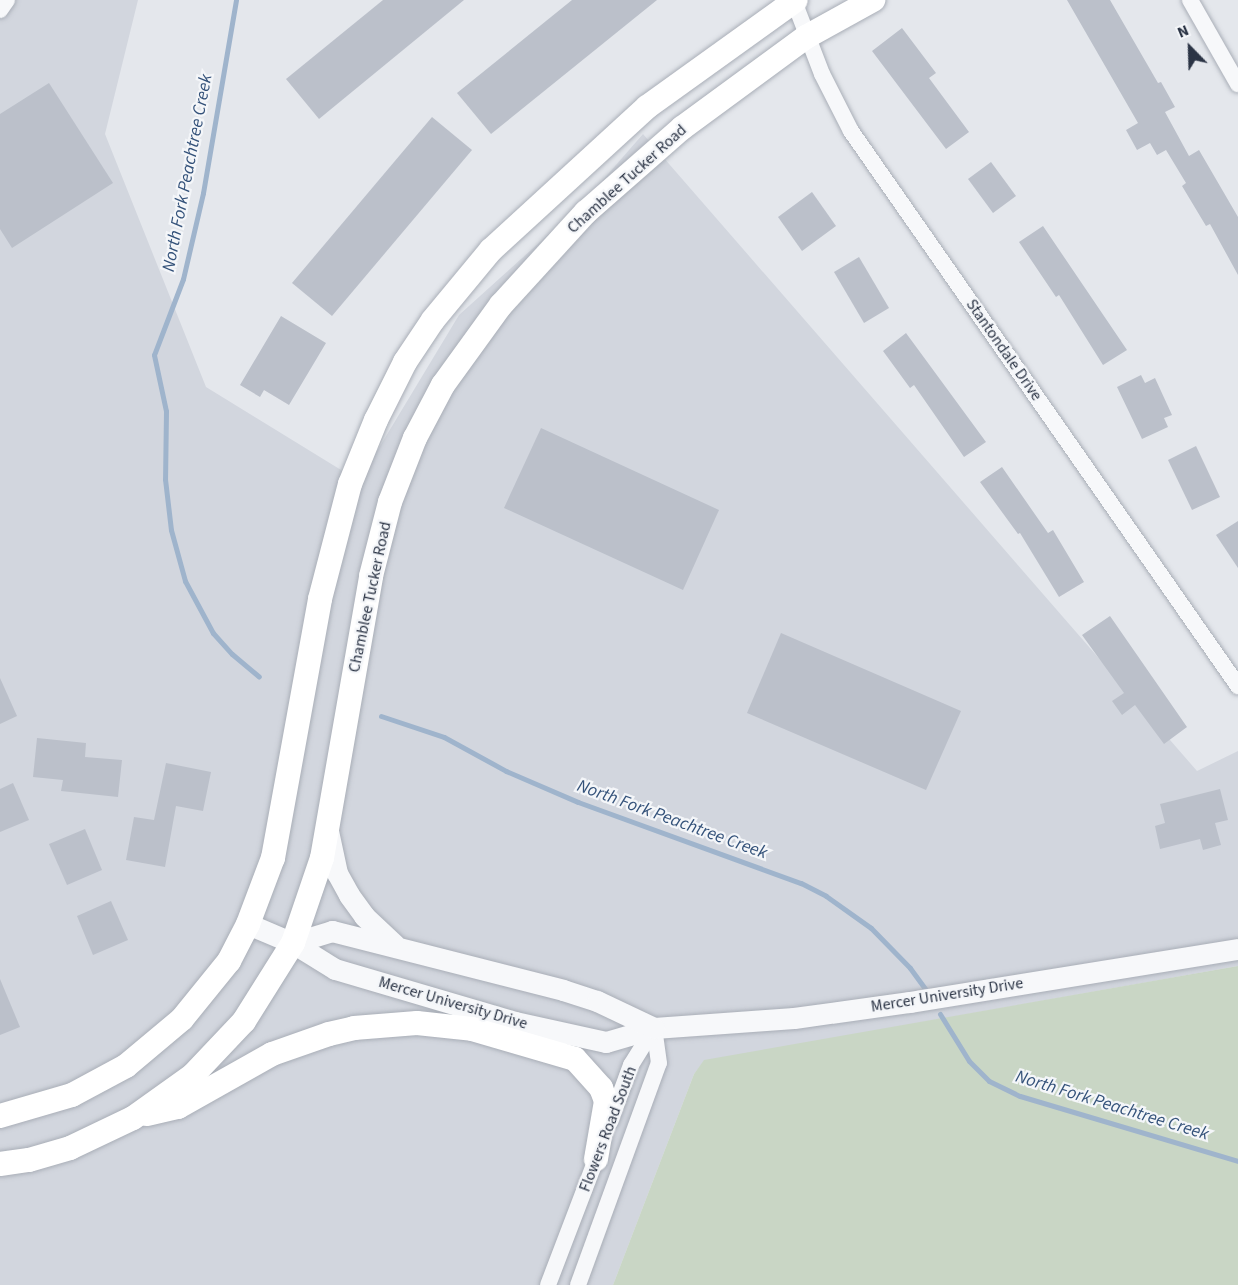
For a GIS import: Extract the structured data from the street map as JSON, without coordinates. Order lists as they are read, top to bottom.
{
  "streets": {
    "main road": ["Chamblee Tucker Road"],
    "street": ["Stantondale Drive", "Mercer University Drive", "Flowers Road South"]
  },
  "crossings": [
    ["Chamblee Tucker Road", "Stantondale Drive"],
    ["Chamblee Tucker Road", "Mercer University Drive"],
    ["Mercer University Drive", "Flowers Road South"]
  ],
  "water": ["North Fork Peachtree Creek"],
  "north": "top left"
}
